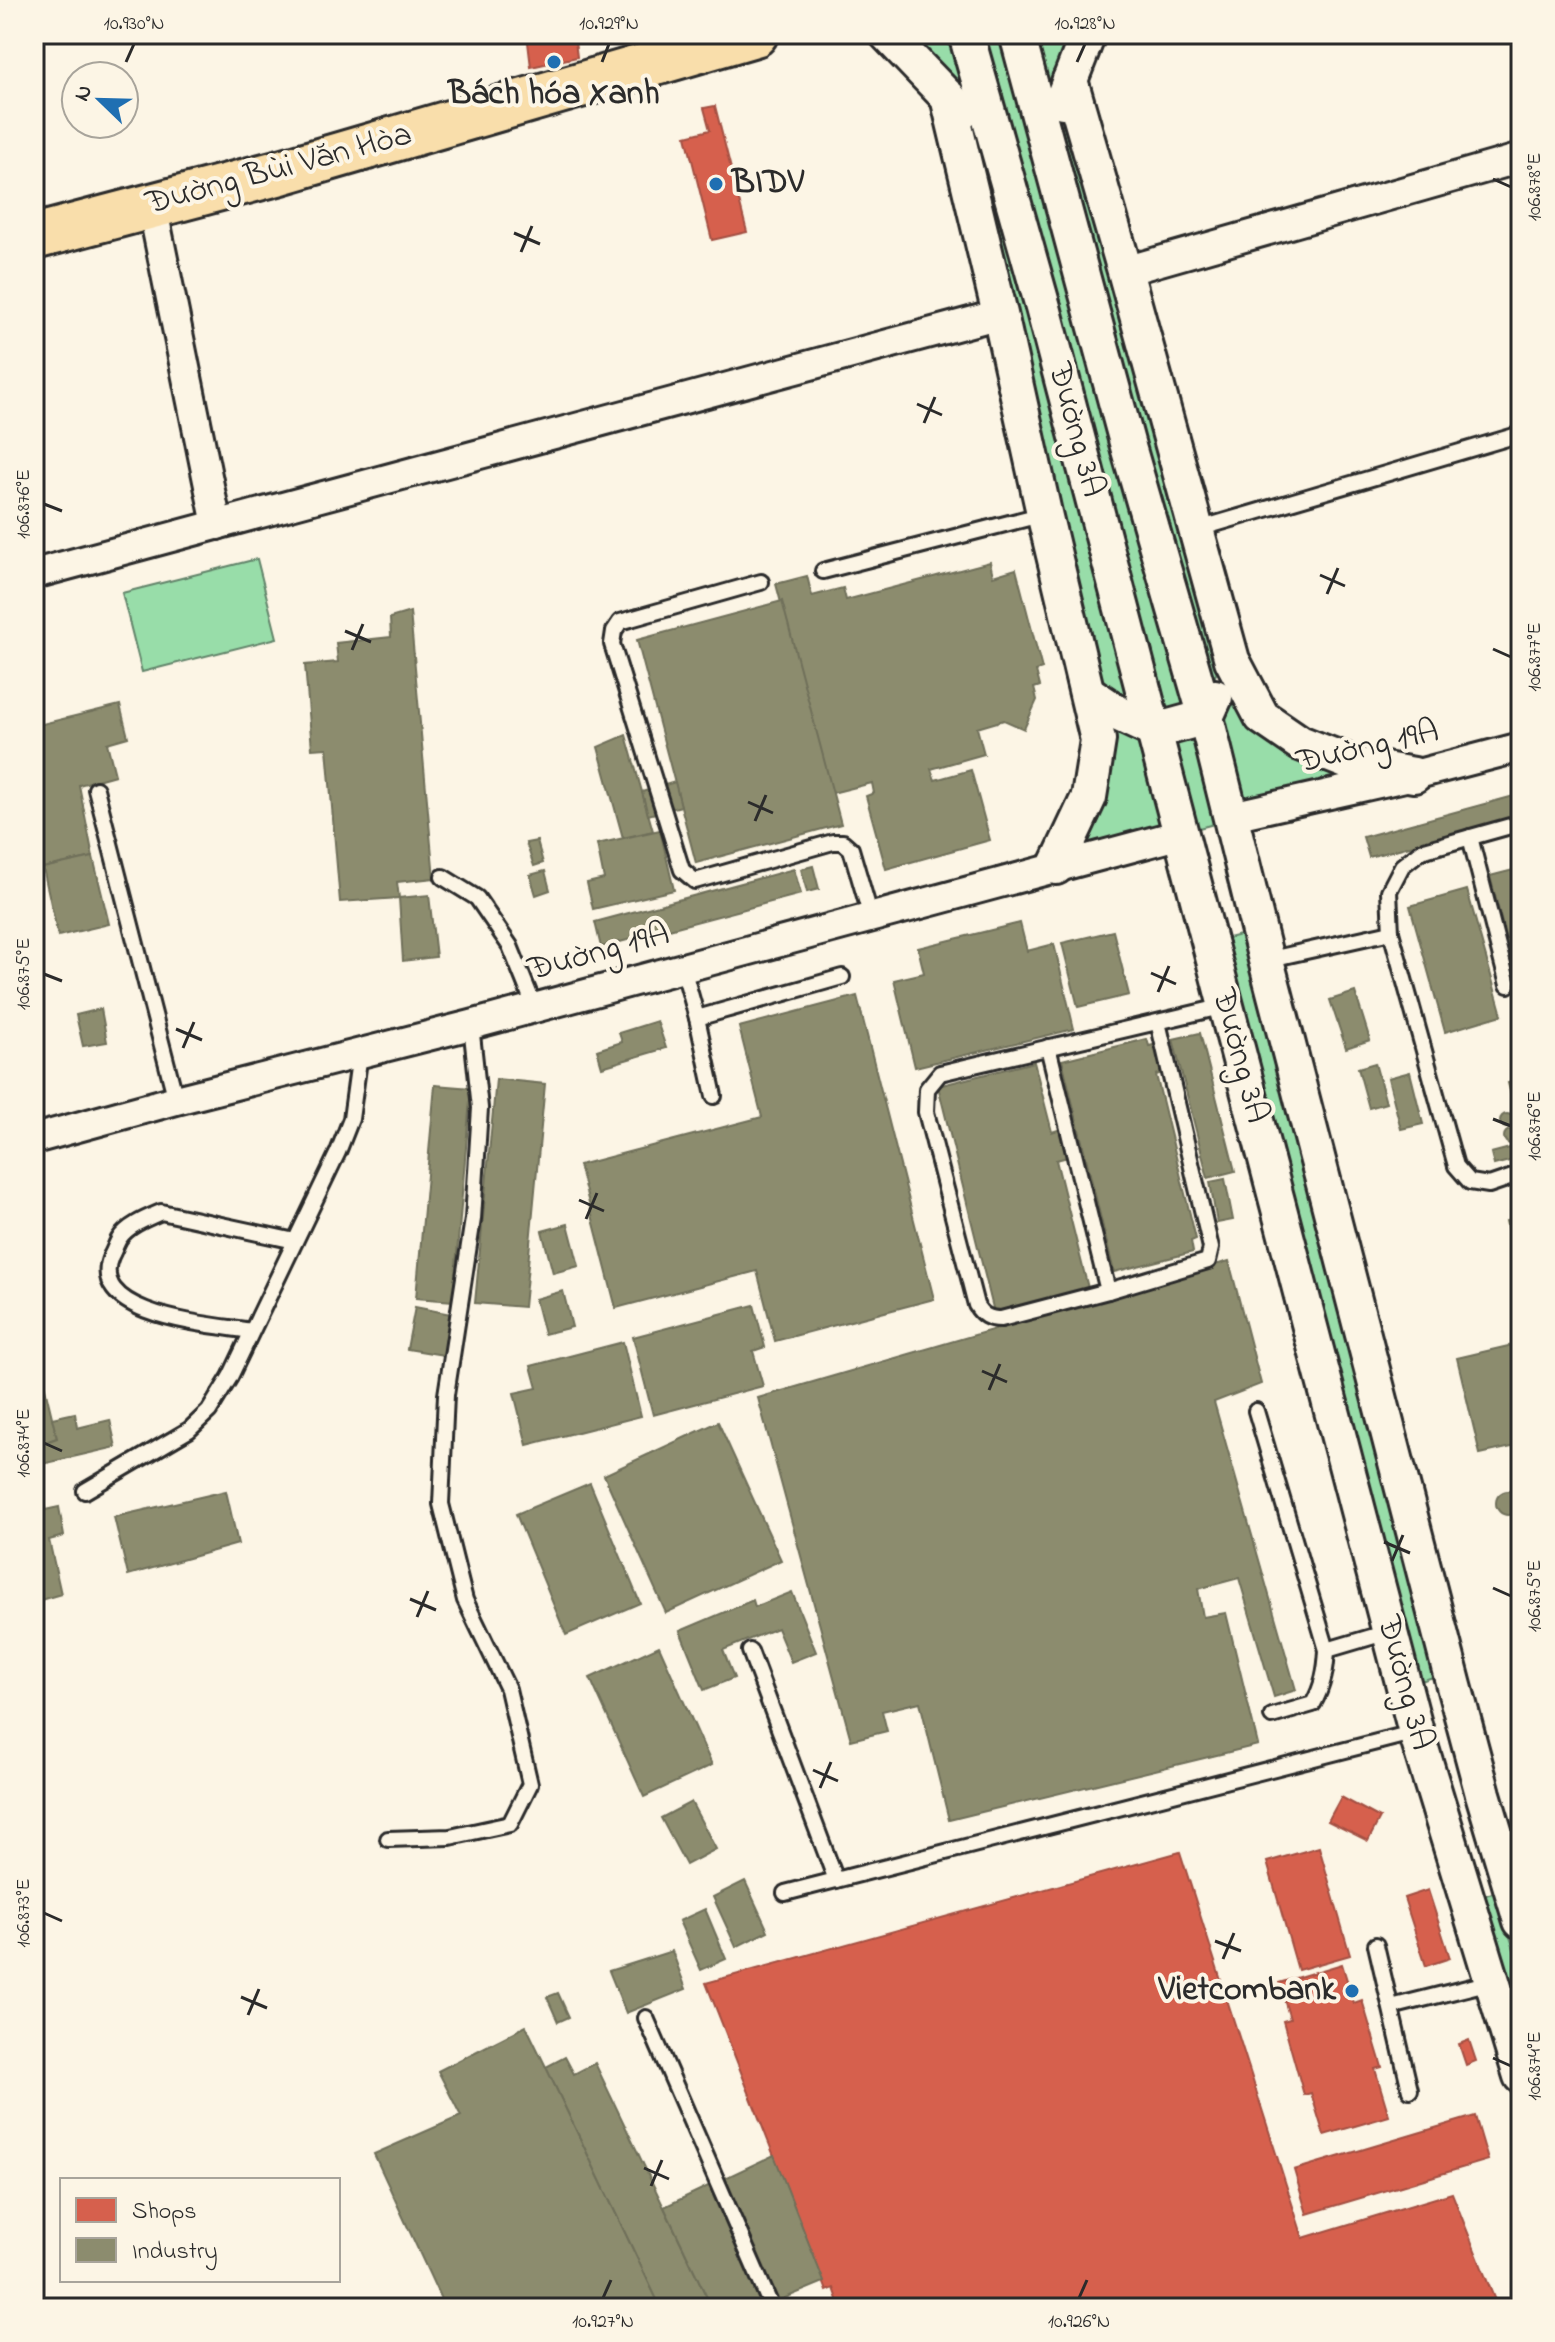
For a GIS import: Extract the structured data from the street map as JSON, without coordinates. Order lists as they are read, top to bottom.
{
  "streets": {
    "main road": ["Đường Bùi Văn Hòa"],
    "street": ["Đường 3A", "Đường 19A"]
  },
  "crossings": [
    ["Đường 3A", "Đường 19A"]
  ],
  "places": ["Bách hóa Xanh", "BIDV", "Vietcombank"],
  "legend": ["Shops", "Industry"],
  "north": "top left",
  "coordinates": [
    "10.930°N",
    "10.929°N",
    "10.928°N",
    "106.878°E",
    "106.876°E",
    "106.877°E",
    "106.875°E",
    "106.874°E",
    "106.873°E",
    "10.927°N",
    "10.926°N"
  ]
}
